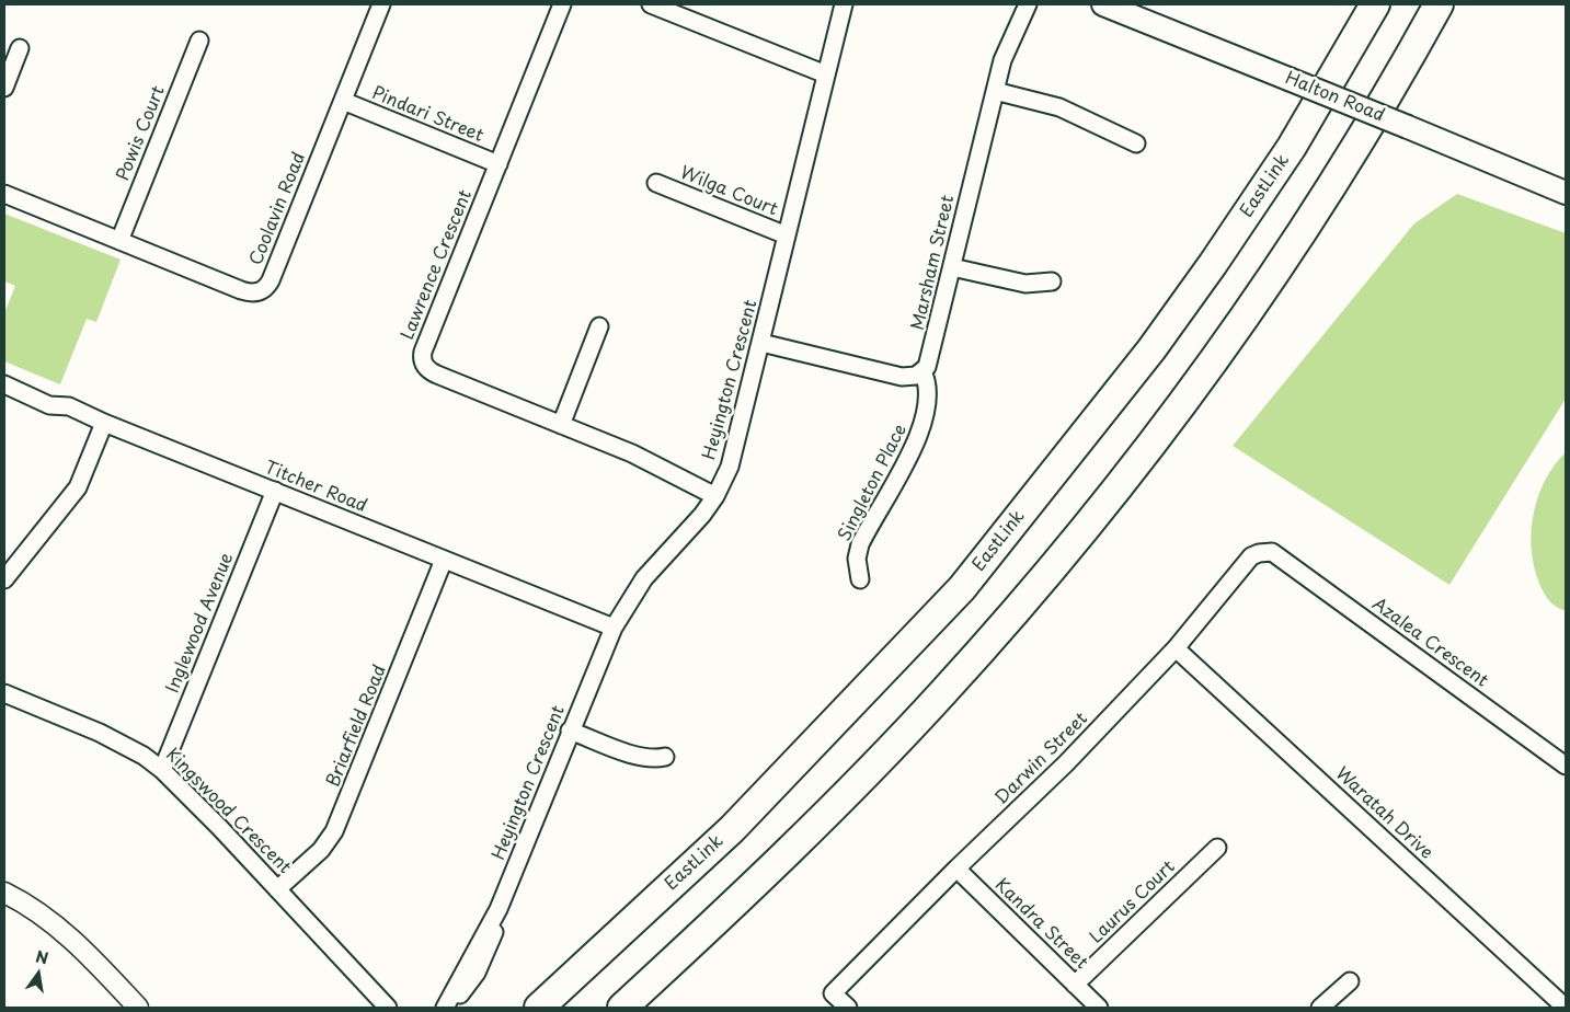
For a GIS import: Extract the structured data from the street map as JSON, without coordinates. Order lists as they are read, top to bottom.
{
  "streets": {
    "highway": ["EastLink"],
    "main road": ["Halton Road"],
    "street": [
      "Pindari Street",
      "Powis Court",
      "Wilga Court",
      "Coolavin Road",
      "Marsham Street",
      "Lawrence Crescent",
      "Heyington Crescent",
      "Singleton Place",
      "Titcher Road",
      "Inglewood Avenue",
      "Azalea Crescent",
      "Briarfield Road",
      "Darwin Street",
      "Kingswood Crescent",
      "Waratah Drive",
      "Laurus Court",
      "Kandra Street"
    ]
  },
  "crossings": [
    ["Pindari Street", "Coolavin Road"],
    ["Pindari Street", "Lawrence Crescent"],
    ["Powis Court", "Coolavin Road"],
    ["Wilga Court", "Heyington Crescent"],
    ["Marsham Street", "Singleton Place"],
    ["Lawrence Crescent", "Heyington Crescent"],
    ["Heyington Crescent", "Titcher Road"],
    ["Titcher Road", "Inglewood Avenue"],
    ["Titcher Road", "Briarfield Road"],
    ["Inglewood Avenue", "Kingswood Crescent"],
    ["Azalea Crescent", "Darwin Street"],
    ["Briarfield Road", "Kingswood Crescent"],
    ["Darwin Street", "Waratah Drive"],
    ["Darwin Street", "Kandra Street"],
    ["Laurus Court", "Kandra Street"]
  ],
  "north": "top"
}
